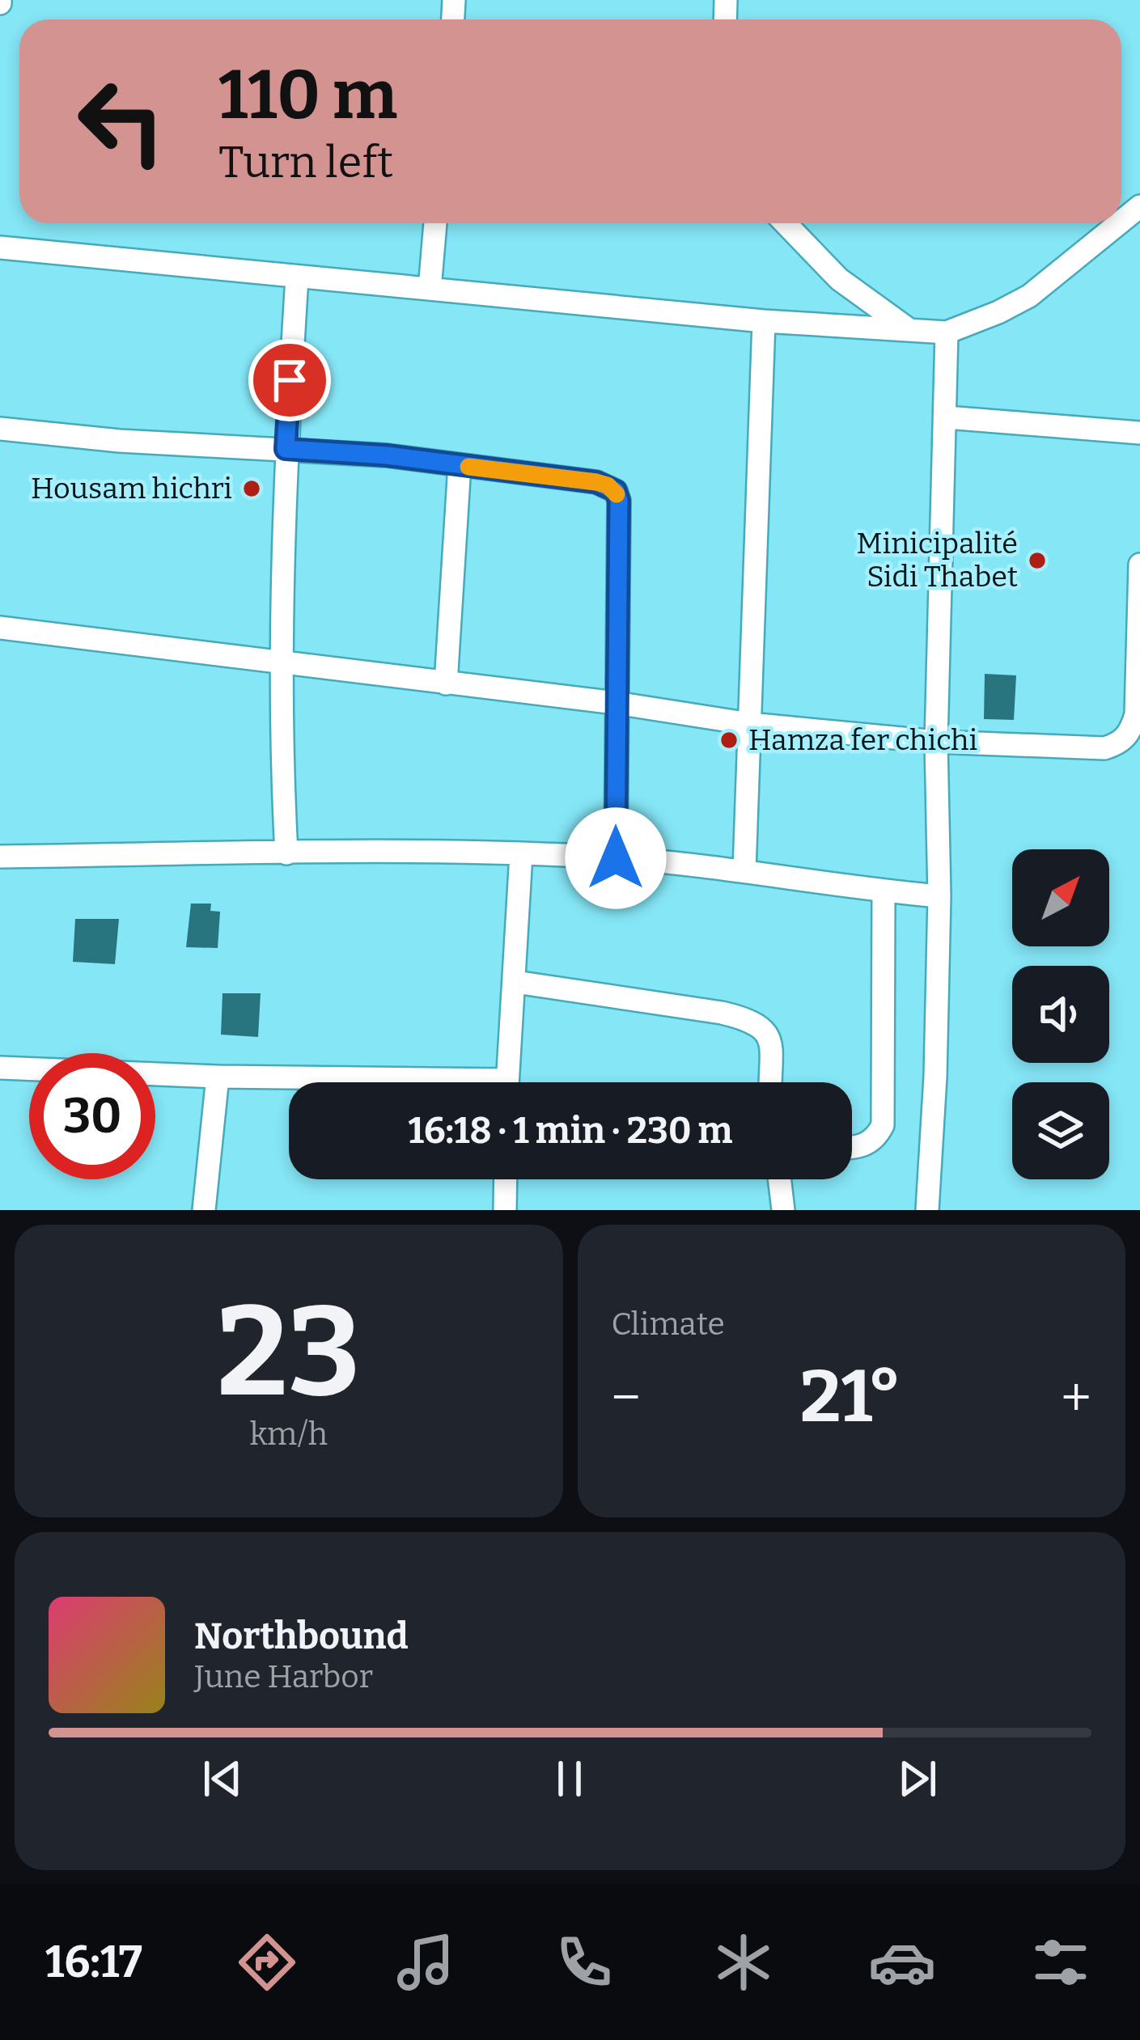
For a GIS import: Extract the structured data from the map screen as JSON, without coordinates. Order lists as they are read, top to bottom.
{
  "places": ["Housam hichri", "Minicipalité Sidi Thabet", "Hamza fer chichi"],
  "north": "top right",
  "page": {
    "turn": ["110 m", "Turn left"],
    "limit": "30",
    "trip": "16:18 · 1 min · 230 m",
    "tile": [
      ["23", "km/h"],
      "Climate"
    ],
    "heat": ["−", "21°", "+"],
    "song": ["Northbound", "June Harbor"],
    "tabs": "16:17"
  }
}
